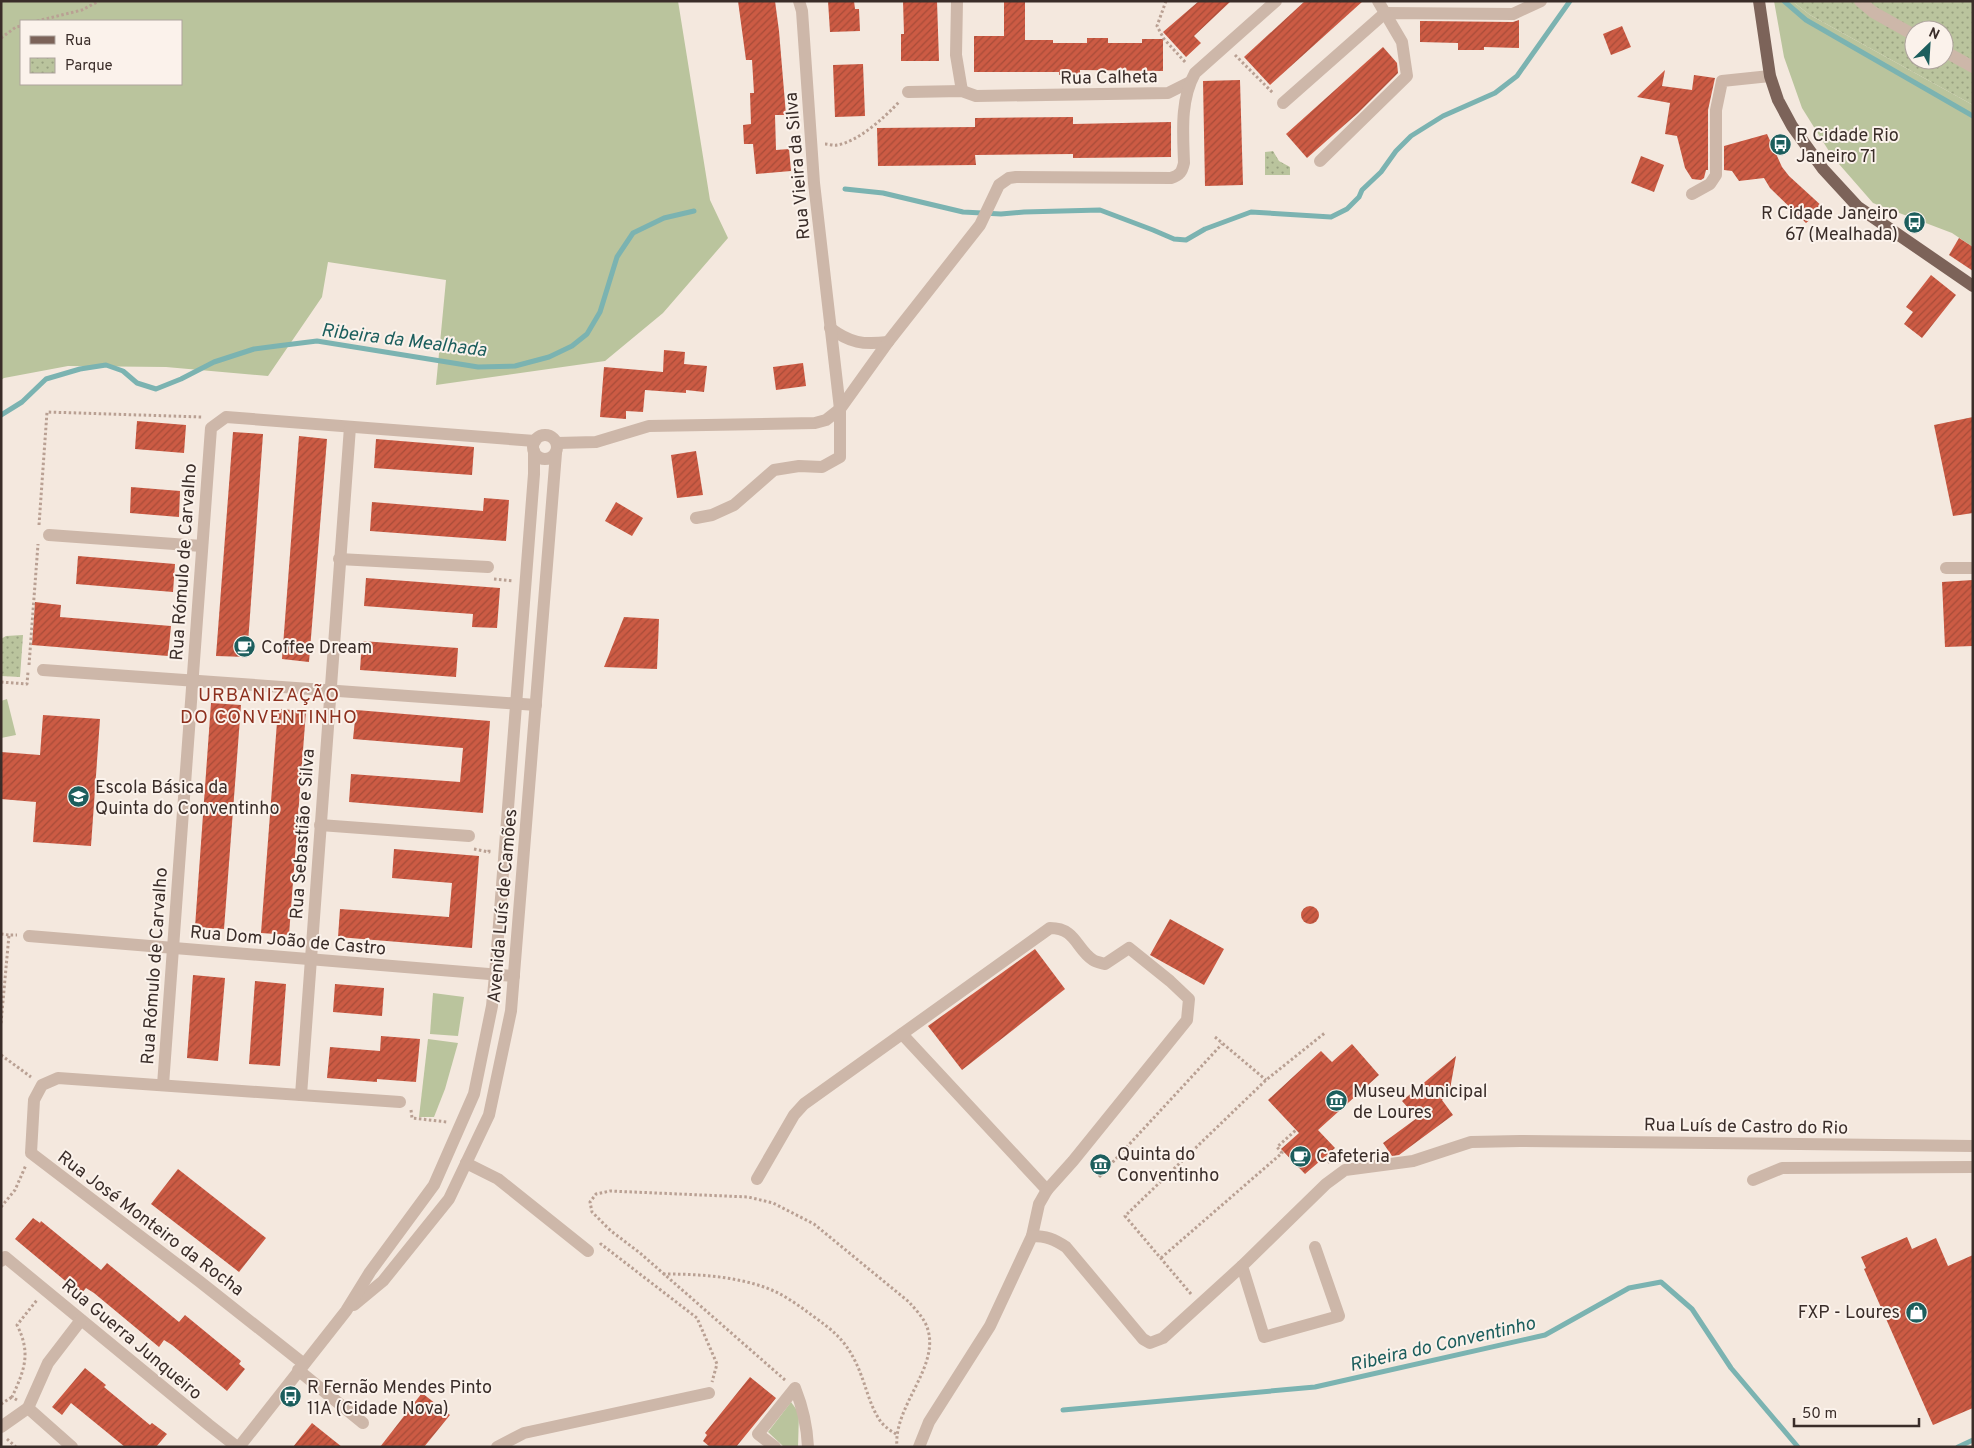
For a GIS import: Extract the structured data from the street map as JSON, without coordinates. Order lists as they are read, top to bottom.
{
  "streets": {
    "street": [
      "Rua Calheta",
      "Rua Vieira da Silva",
      "Rua Rómulo de Carvalho",
      "Rua Sebastião e Silva",
      "Avenida Luís de Camões",
      "Rua Dom João de Castro",
      "Rua Luís de Castro do Rio",
      "Rua José Monteiro da Rocha",
      "Rua Guerra Junqueiro"
    ]
  },
  "crossings": [
    ["Rua Rómulo de Carvalho", "Rua Dom João de Castro"],
    ["Rua Sebastião e Silva", "Rua Dom João de Castro"],
    ["Avenida Luís de Camões", "Rua Dom João de Castro"],
    ["Avenida Luís de Camões", "Rua José Monteiro da Rocha"],
    ["Avenida Luís de Camões", "Rua Guerra Junqueiro"]
  ],
  "districts": ["URBANIZAÇÃO DO CONVENTINHO"],
  "water": ["Ribeira da Mealhada", "Ribeira do Conventinho"],
  "places": {
    "bus stop": ["R Cidade Rio Janeiro 71", "R Cidade Janeiro 67 (Mealhada)", "R Fernão Mendes Pinto 11A (Cidade Nova)"],
    "cafe": ["Coffee Dream", "Cafeteria"],
    "school or university": ["Escola Básica da Quinta do Conventinho"],
    "museum": ["Museu Municipal de Loures", "Quinta do Conventinho"],
    "shop": ["FXP - Loures"]
  },
  "legend": ["Rua", "Parque"],
  "scale_bar": "50 m",
  "north": "top right"
}
